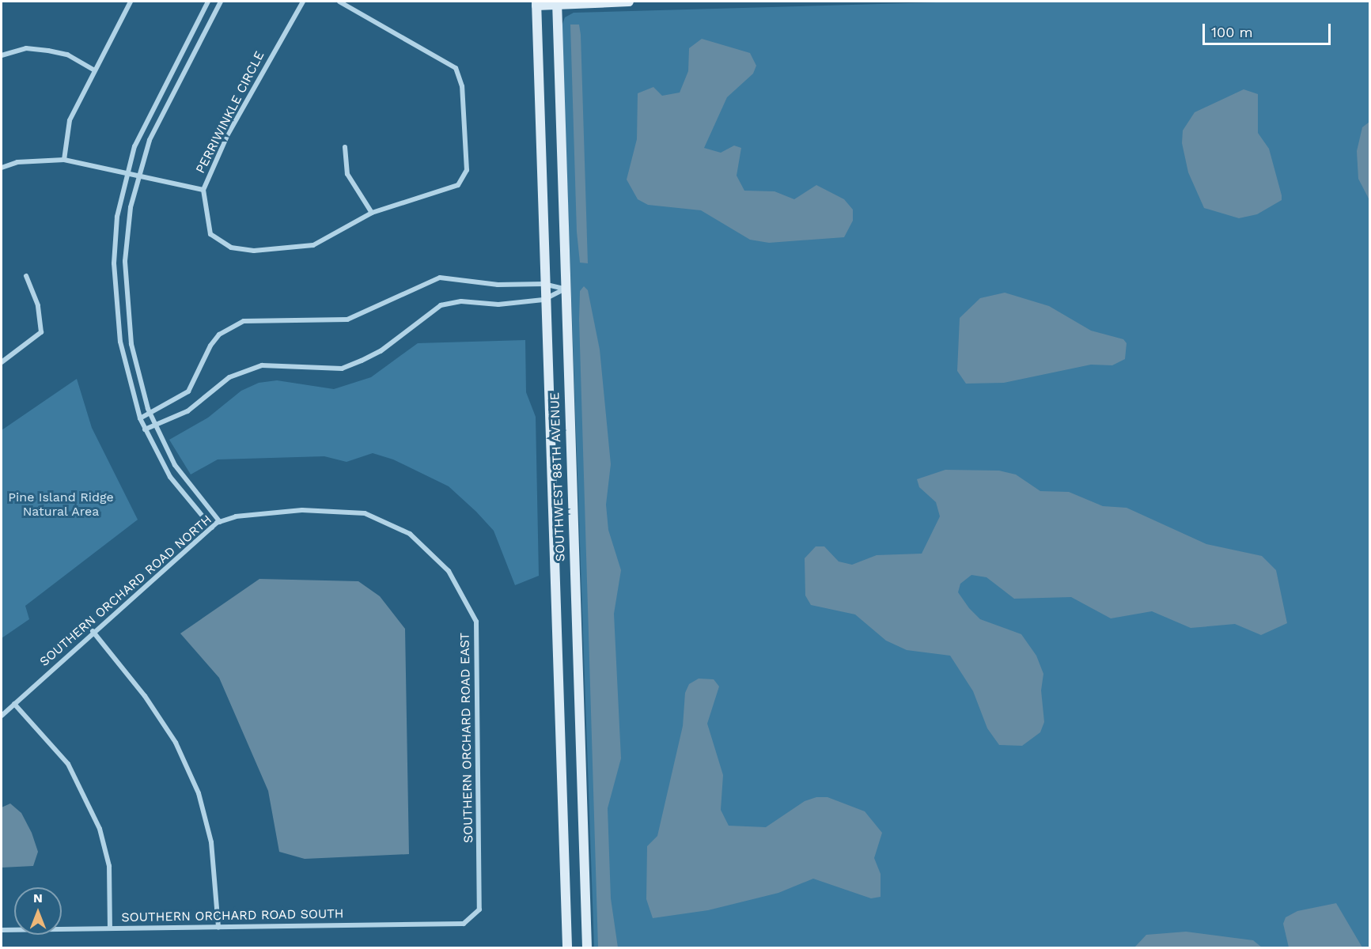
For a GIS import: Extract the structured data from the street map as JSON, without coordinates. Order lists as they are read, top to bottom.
{
  "streets": {
    "main road": ["SOUTHWEST 88TH AVENUE"],
    "street": [
      "PERRIWINKLE CIRCLE",
      "SOUTHERN ORCHARD ROAD NORTH",
      "SOUTHERN ORCHARD ROAD EAST",
      "SOUTHERN ORCHARD ROAD SOUTH"
    ]
  },
  "crossings": [
    ["SOUTHERN ORCHARD ROAD NORTH", "SOUTHERN ORCHARD ROAD EAST"],
    ["SOUTHERN ORCHARD ROAD EAST", "SOUTHERN ORCHARD ROAD SOUTH"]
  ],
  "parks": ["Pine Island Ridge Natural Area"],
  "scale_bar": "100 m",
  "north": "top"
}
